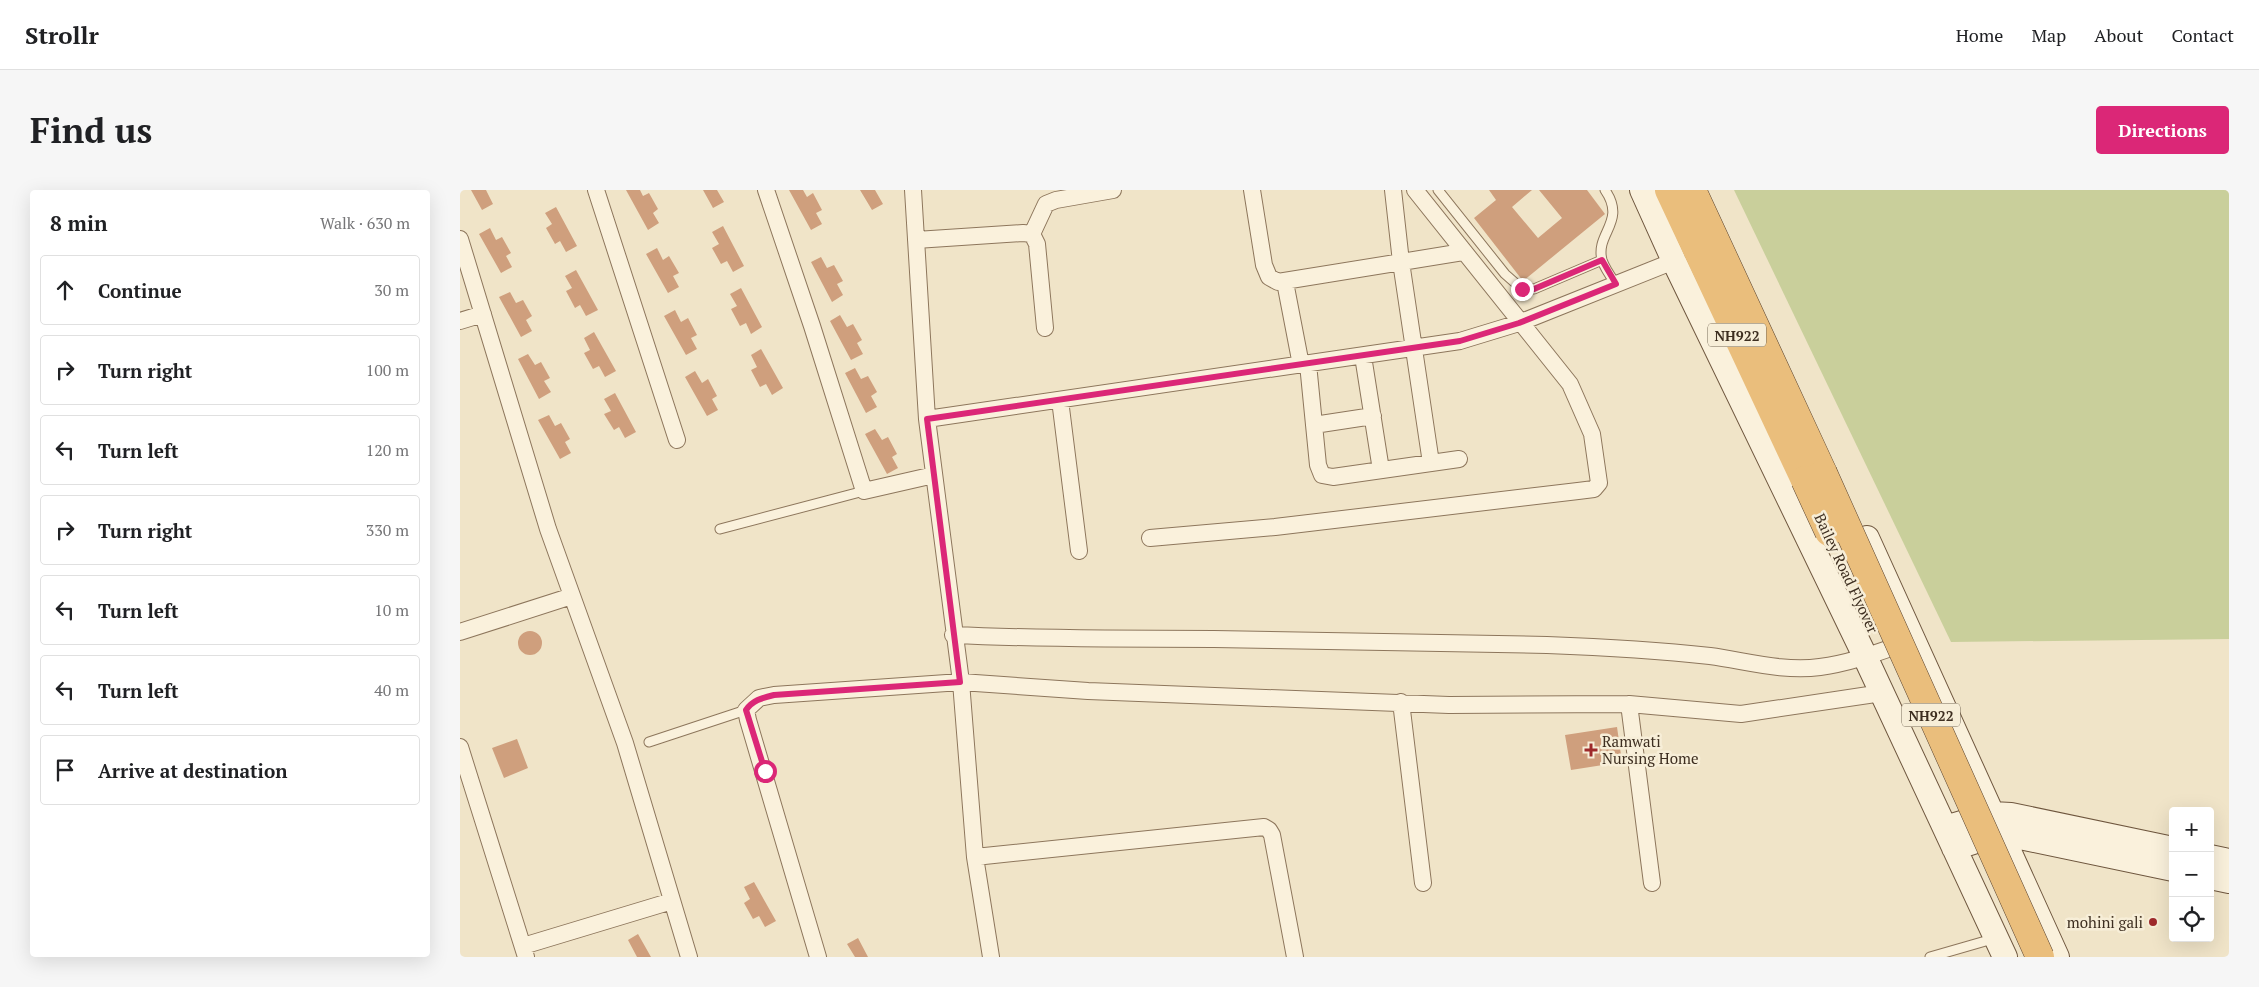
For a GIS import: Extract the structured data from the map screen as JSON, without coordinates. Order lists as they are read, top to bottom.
{
  "streets": {
    "highway": ["NH922", "Bailey Road Flyover"]
  },
  "places": {
    "health": ["Ramwati Nursing Home"],
    "other": ["mohini gali"]
  },
  "page": {
    "header": "Strollr",
    "nav": [
      "Home",
      "Map",
      "About",
      "Contact"
    ],
    "buttons": "Directions",
    "title": "Find us",
    "heading": ["8 min", "Walk · 630 m"],
    "list": [
      ["Continue", "30 m"],
      ["Turn right", "100 m"],
      ["Turn left", "120 m"],
      ["Turn right", "330 m"],
      ["Turn left", "10 m"],
      ["Turn left", "40 m"],
      "Arrive at destination"
    ],
    "map_buttons": ["+", "−"]
  }
}
